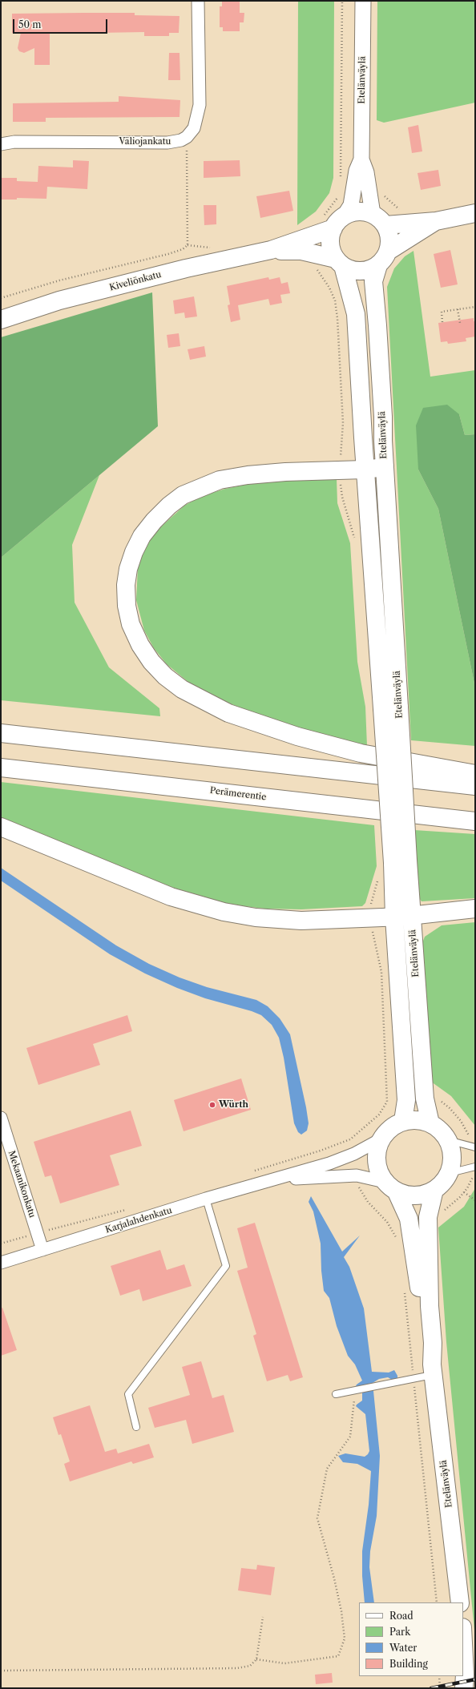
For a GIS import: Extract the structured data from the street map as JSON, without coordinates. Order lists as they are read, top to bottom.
{
  "streets": {
    "main road": ["Etelänväylä", "Kiveliönkatu", "Perämerentie"],
    "street": ["Väliojankatu", "Mekaanikonkatu", "Karjalahdenkatu"]
  },
  "crossings": [
    ["Etelänväylä", "Kiveliönkatu"],
    ["Etelänväylä", "Karjalahdenkatu"],
    ["Mekaanikonkatu", "Karjalahdenkatu"]
  ],
  "places": ["Würth"],
  "legend": [
    "Road",
    "Park",
    "Water",
    "Building"
  ],
  "scale_bar": "50 m"
}
